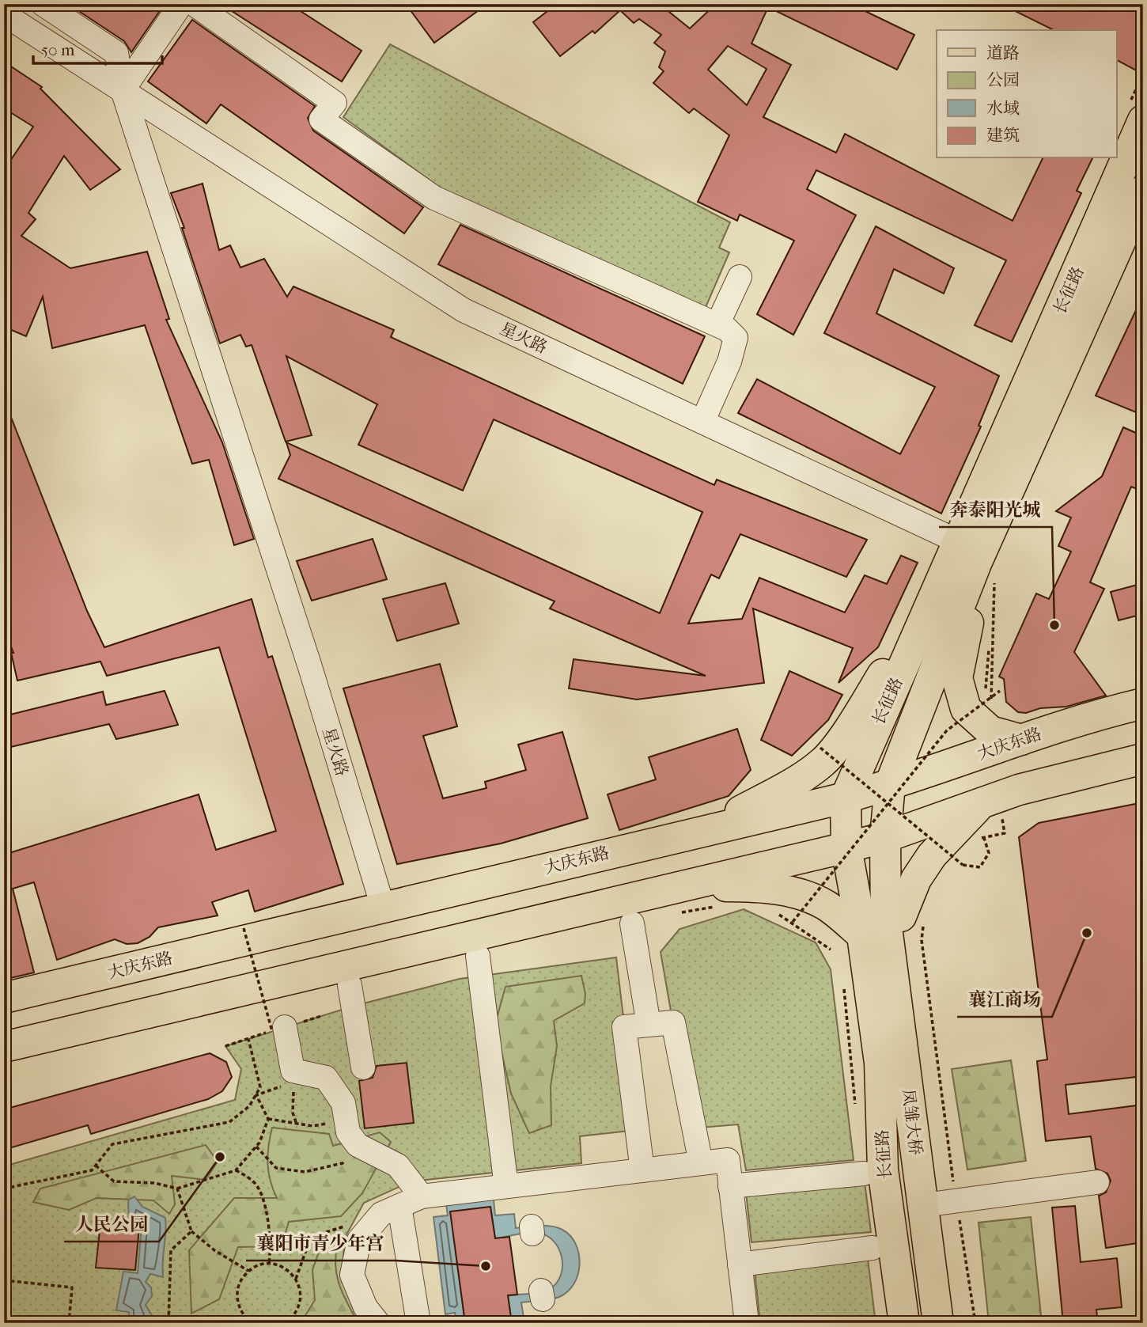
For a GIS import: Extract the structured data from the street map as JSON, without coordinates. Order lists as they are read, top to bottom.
{
  "streets": {
    "main road": ["长征路", "大庆东路", "凤雏大桥"],
    "street": ["星火路"]
  },
  "crossings": [
    ["长征路", "大庆东路"],
    ["长征路", "凤雏大桥"],
    ["星火路", "大庆东路"]
  ],
  "places": [
    "奔泰阳光城",
    "襄江商场",
    "人民公园",
    "襄阳市青少年宫"
  ],
  "legend": [
    "道路",
    "公园",
    "水域",
    "建筑"
  ],
  "scale_bar": "50 m"
}
